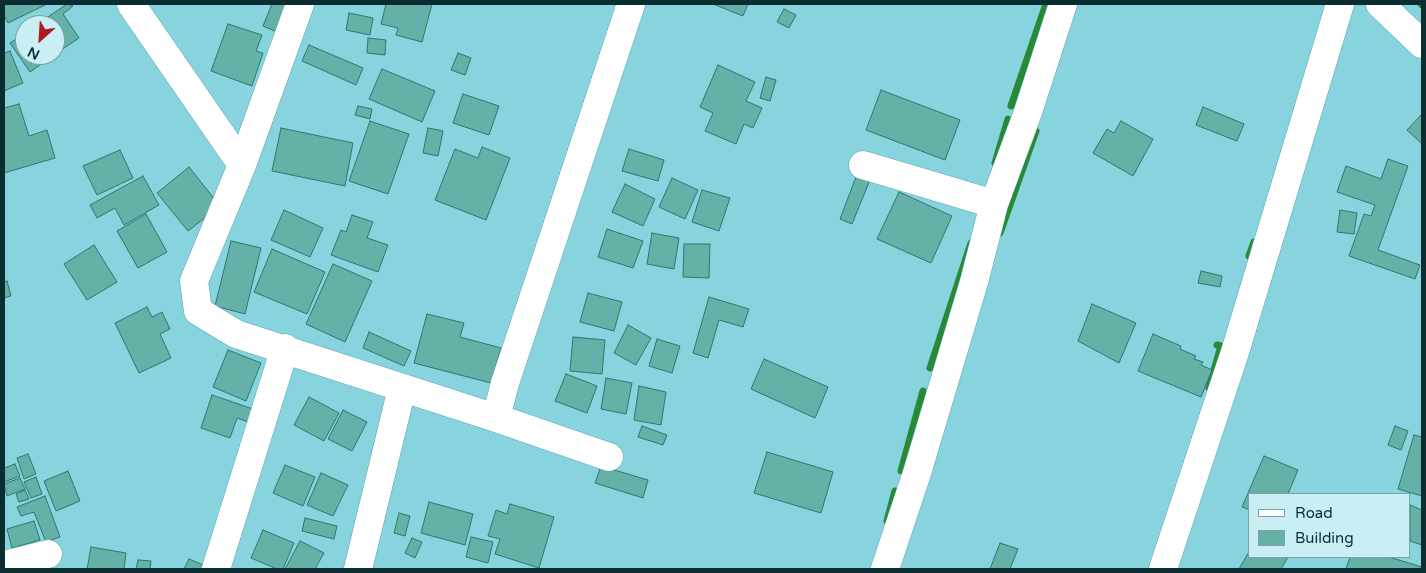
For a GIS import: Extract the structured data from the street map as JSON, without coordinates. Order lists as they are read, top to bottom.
{
  "legend": ["Road", "Building"],
  "north": "bottom left"
}
